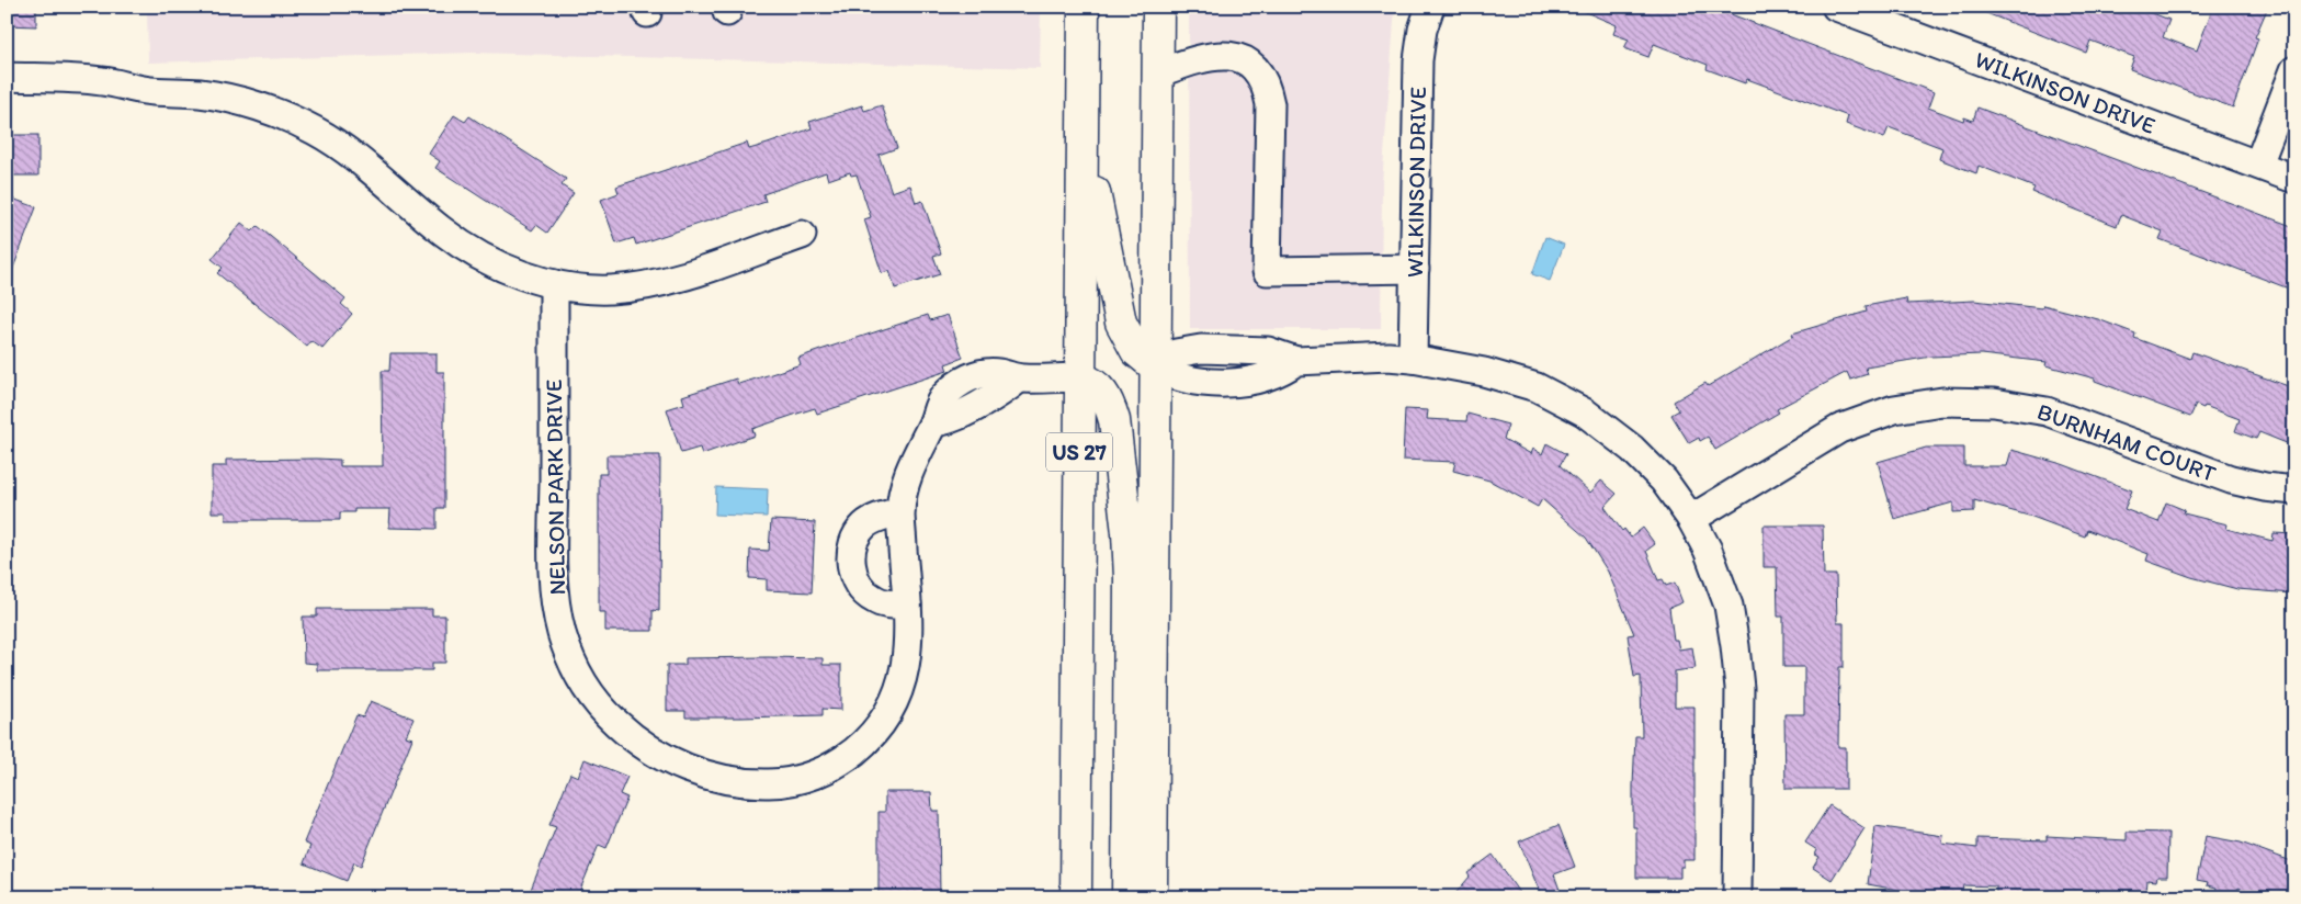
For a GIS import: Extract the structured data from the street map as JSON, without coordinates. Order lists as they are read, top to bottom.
{
  "streets": {
    "highway": ["US 27"],
    "street": ["WILKINSON DRIVE", "BURNHAM COURT", "NELSON PARK DRIVE"]
  },
  "crossings": [
    ["US 27", "NELSON PARK DRIVE"]
  ]
}
